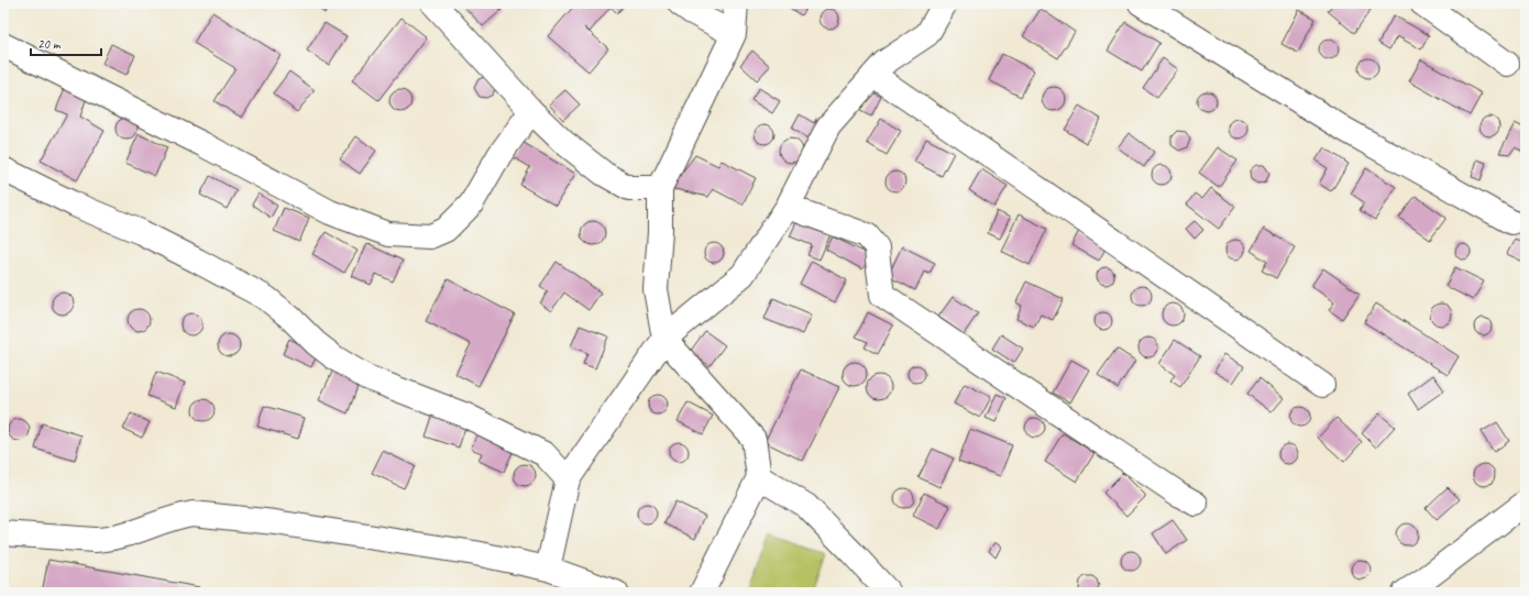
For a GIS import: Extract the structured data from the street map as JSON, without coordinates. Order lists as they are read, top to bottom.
{
  "scale_bar": "20 m"
}
